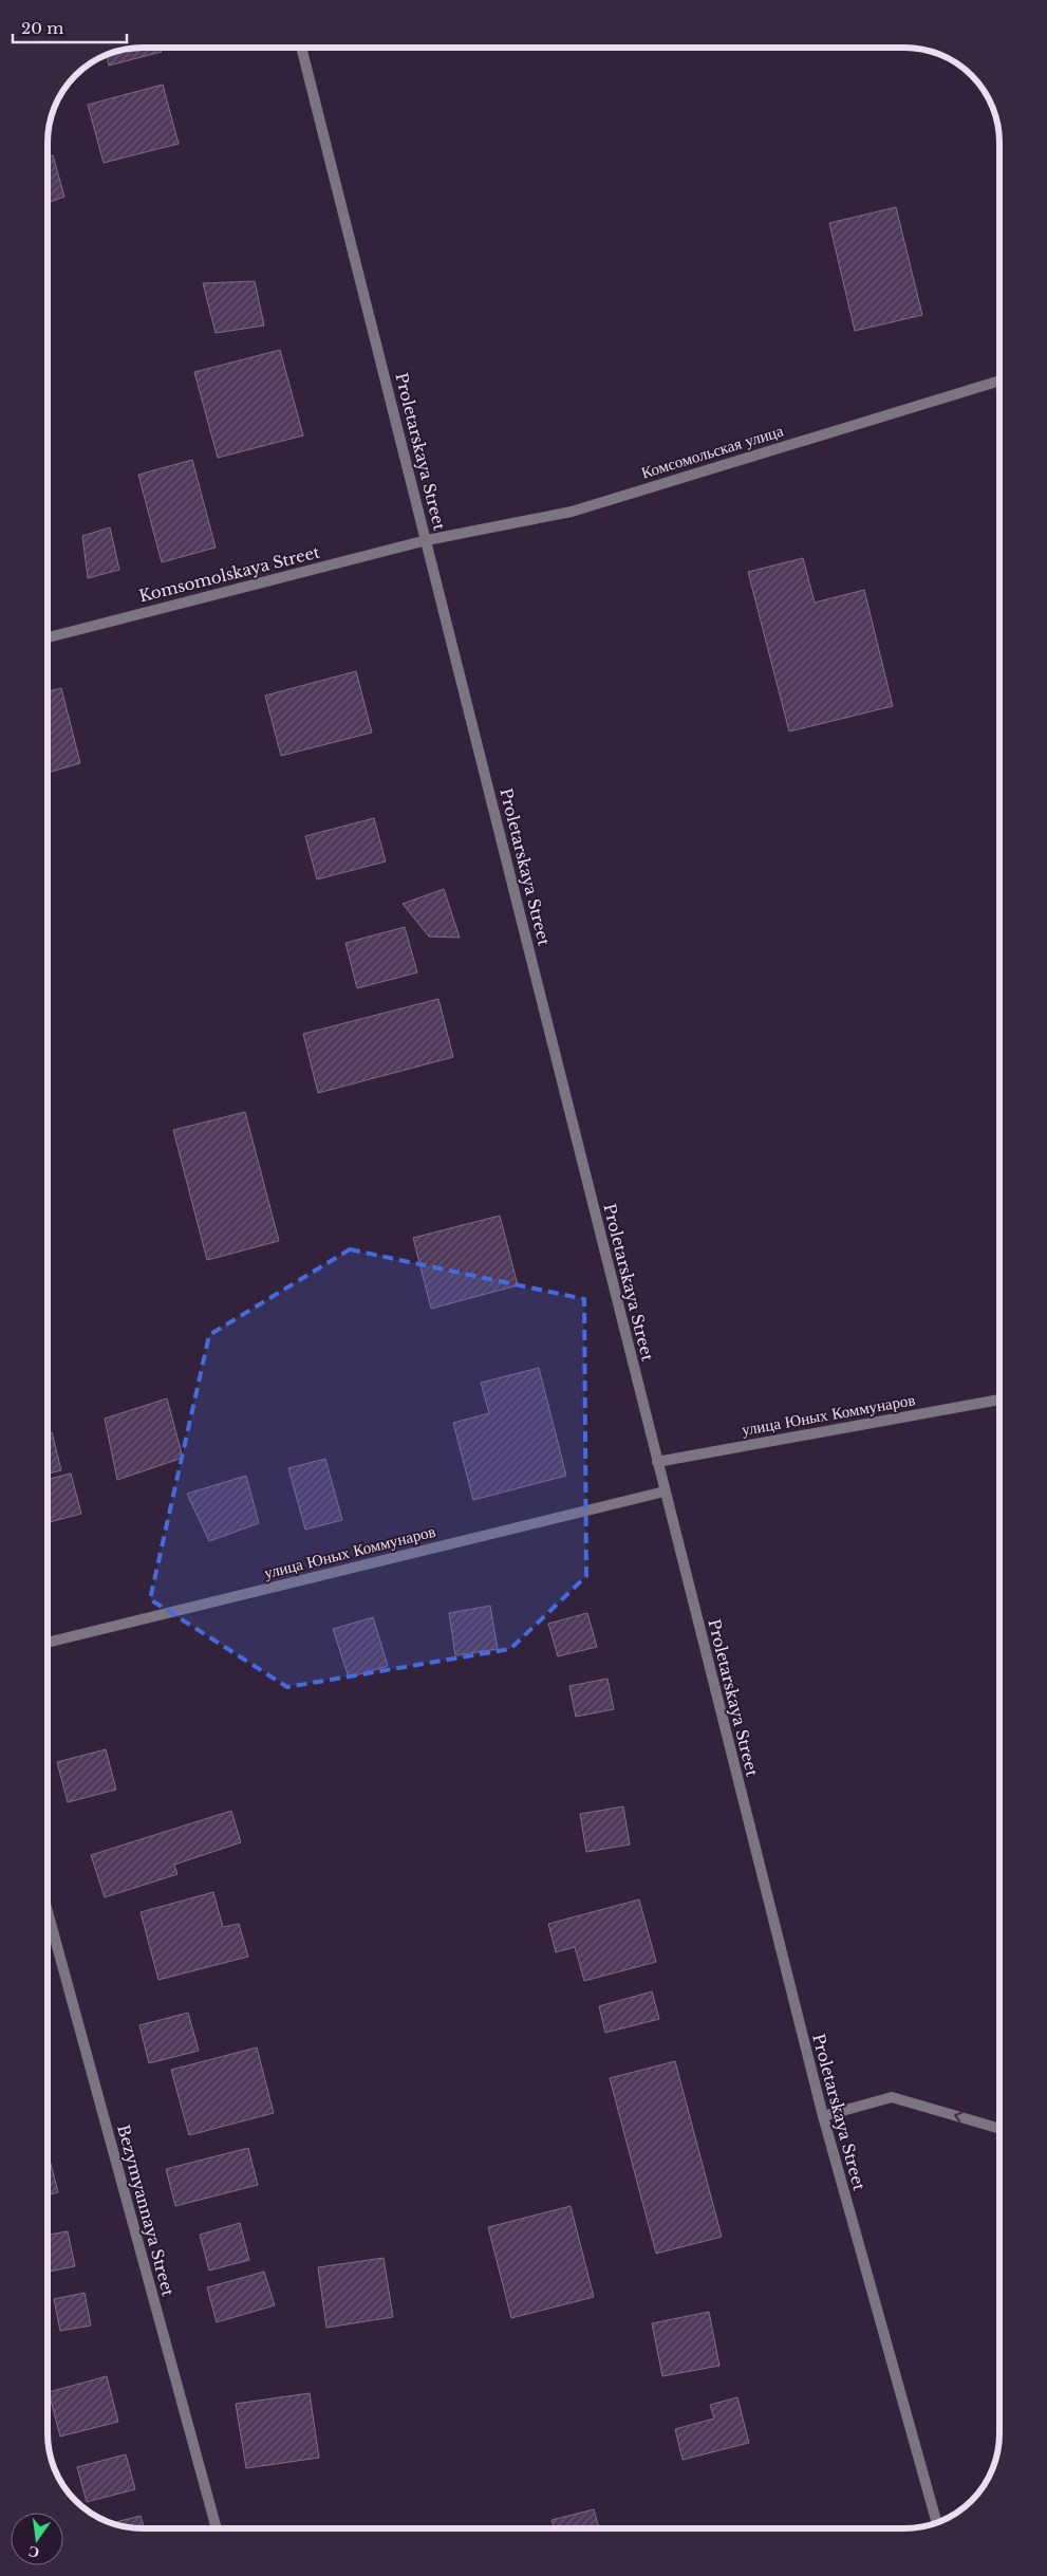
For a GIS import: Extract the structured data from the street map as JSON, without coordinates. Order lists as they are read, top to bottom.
{
  "streets": {
    "street": [
      "Proletarskaya Street",
      "Комсомольская улица",
      "Komsomolskaya Street",
      "улица Юных Коммунаров",
      "Bezymyannaya Street"
    ]
  },
  "crossings": [
    ["Proletarskaya Street", "Комсомольская улица"],
    ["Proletarskaya Street", "Komsomolskaya Street"],
    ["Proletarskaya Street", "улица Юных Коммунаров"],
    ["Комсомольская улица", "Komsomolskaya Street"]
  ],
  "scale_bar": "20 m",
  "north": "bottom"
}
